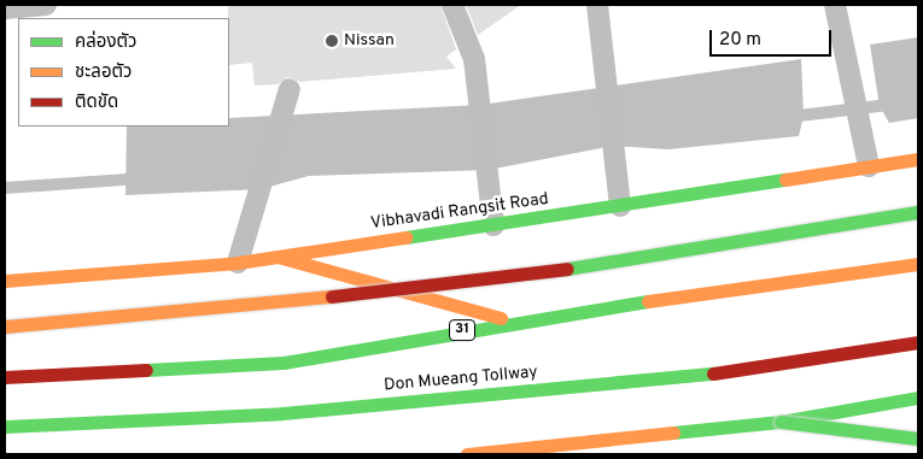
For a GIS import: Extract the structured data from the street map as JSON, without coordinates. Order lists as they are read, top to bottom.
{
  "streets": {
    "main road": ["Vibhavadi Rangsit Road", "31", "Don Mueang Tollway"]
  },
  "places": ["Nissan"],
  "legend": ["คล่องตัว", "ชะลอตัว", "ติดขัด"],
  "scale_bar": "20 m"
}
